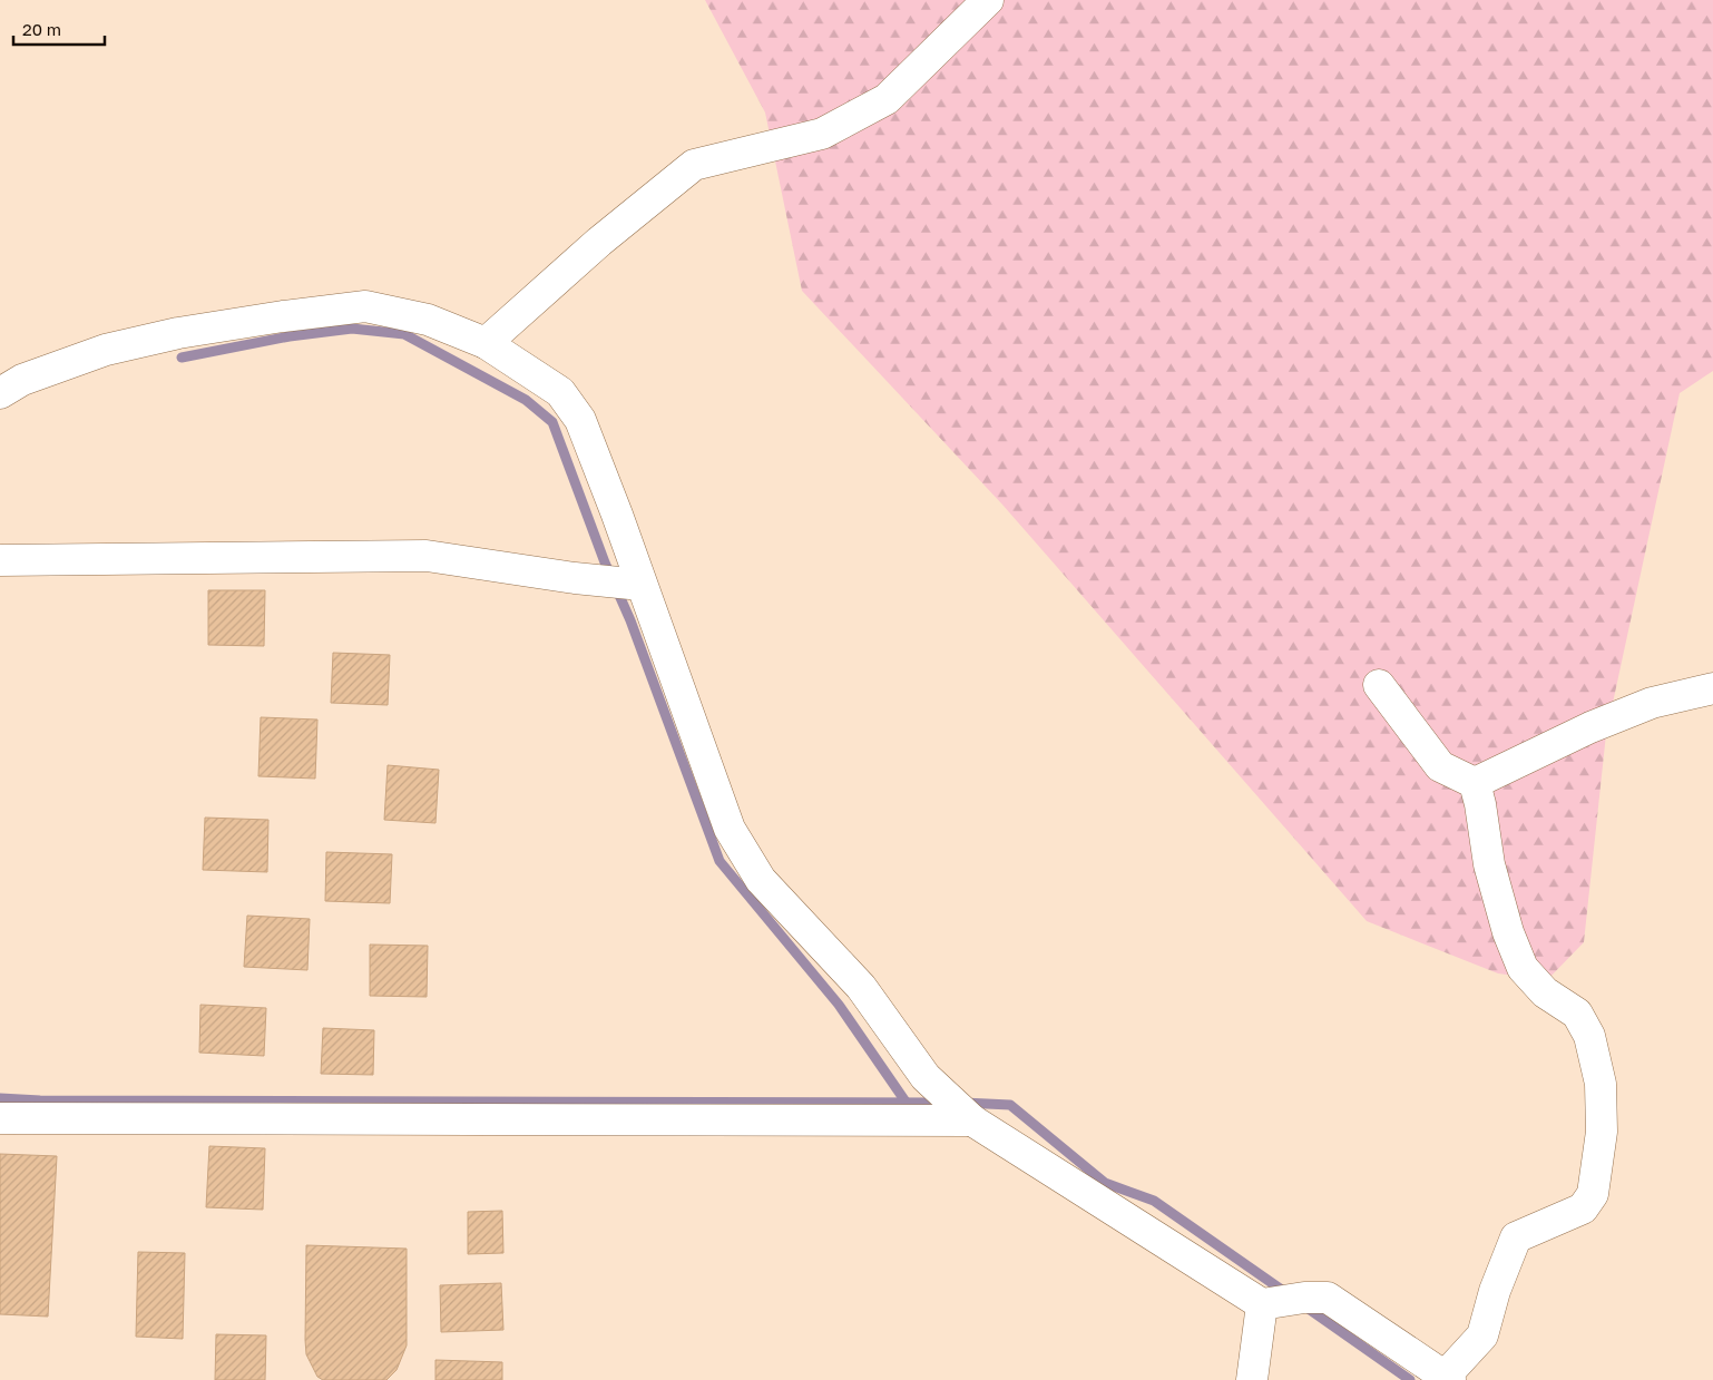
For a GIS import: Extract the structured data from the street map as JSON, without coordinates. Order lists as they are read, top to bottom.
{
  "scale_bar": "20 m"
}
